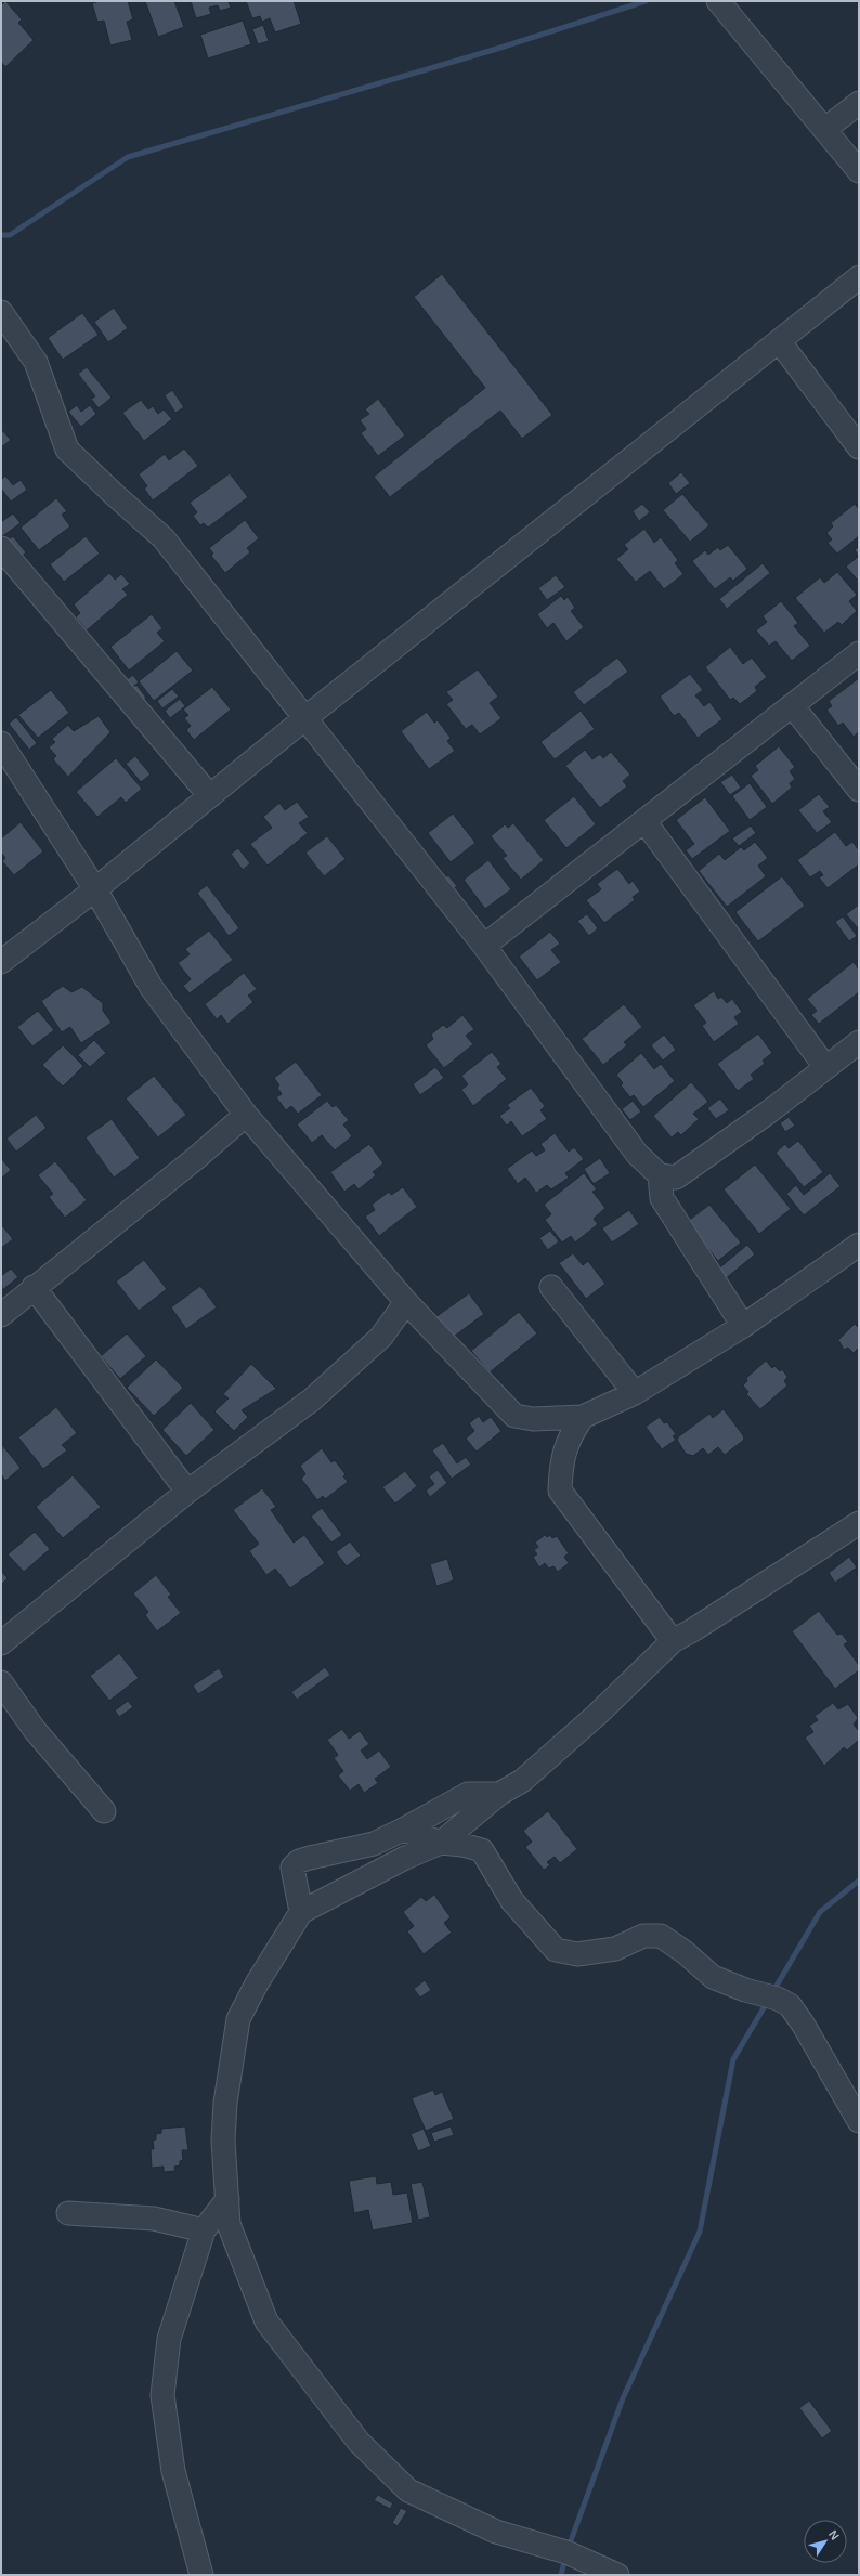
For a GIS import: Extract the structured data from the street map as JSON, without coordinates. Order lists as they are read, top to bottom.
{
  "north": "top right"
}
